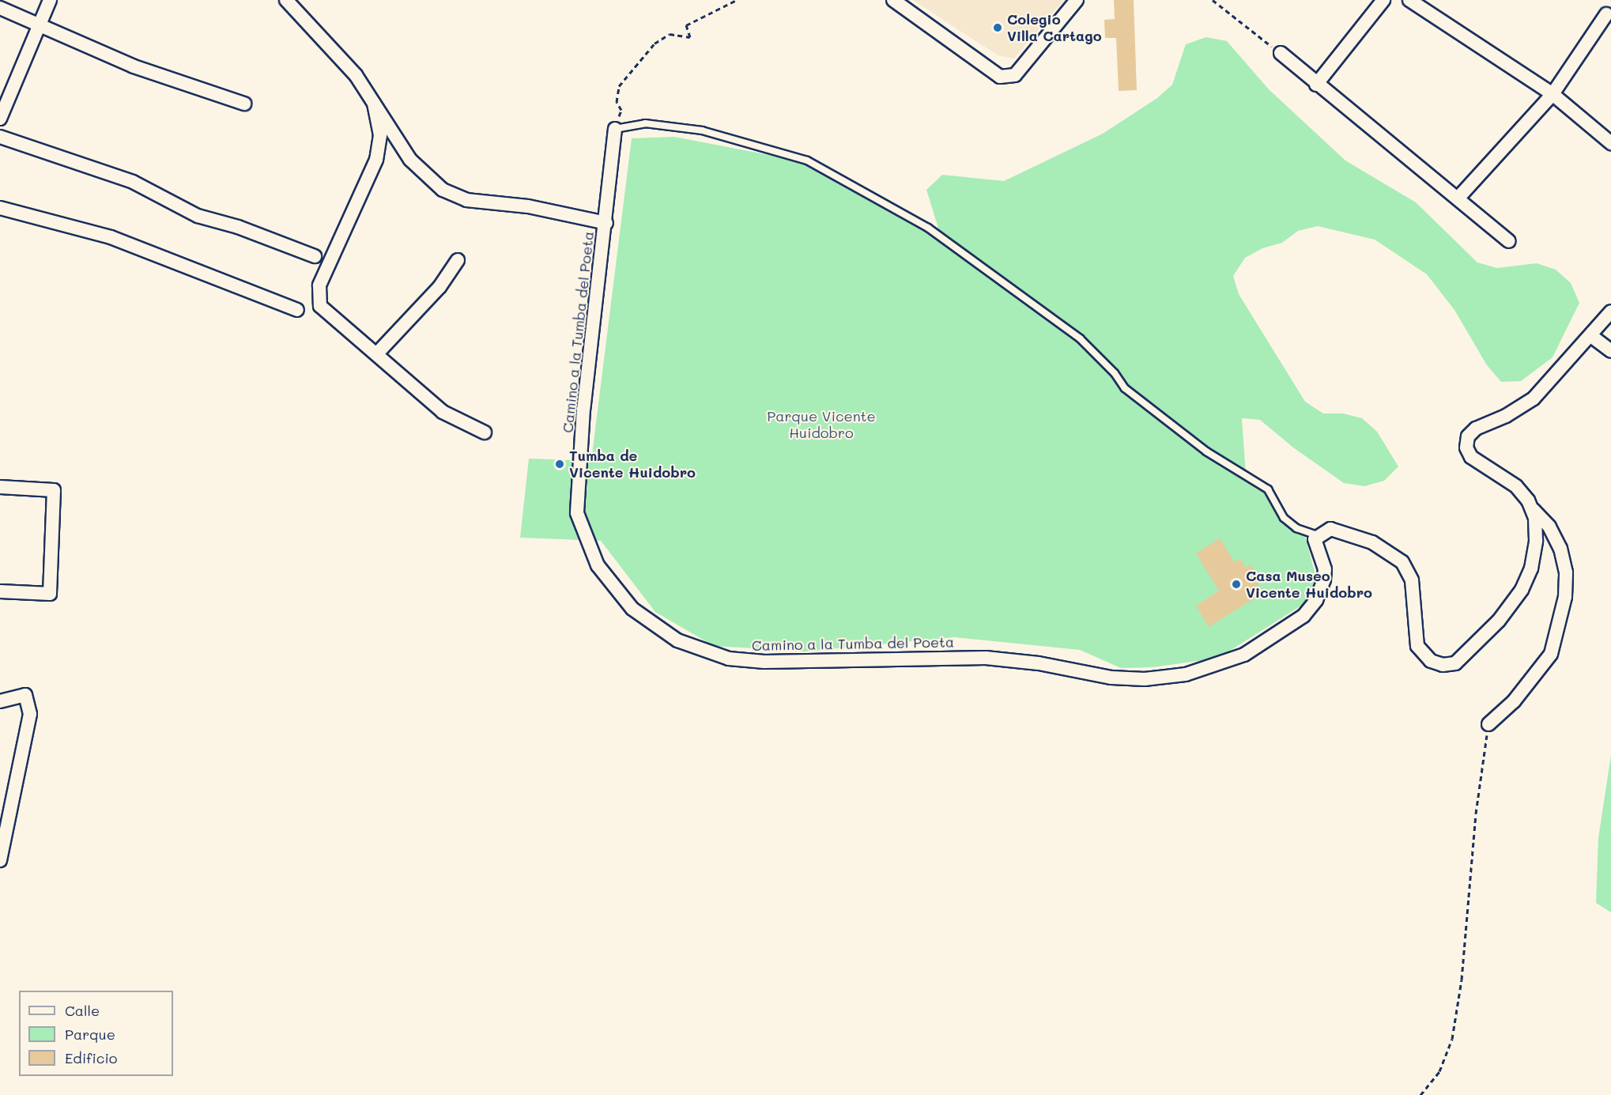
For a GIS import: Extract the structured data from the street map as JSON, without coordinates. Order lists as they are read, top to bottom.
{
  "streets": {
    "street": ["Camino a la Tumba del Poeta"]
  },
  "parks": ["Parque Vicente Huidobro"],
  "places": ["Colegio Villa Cartago", "Tumba de Vicente Huidobro", "Casa Museo Vicente Huidobro"],
  "legend": ["Calle", "Parque", "Edificio"]
}
